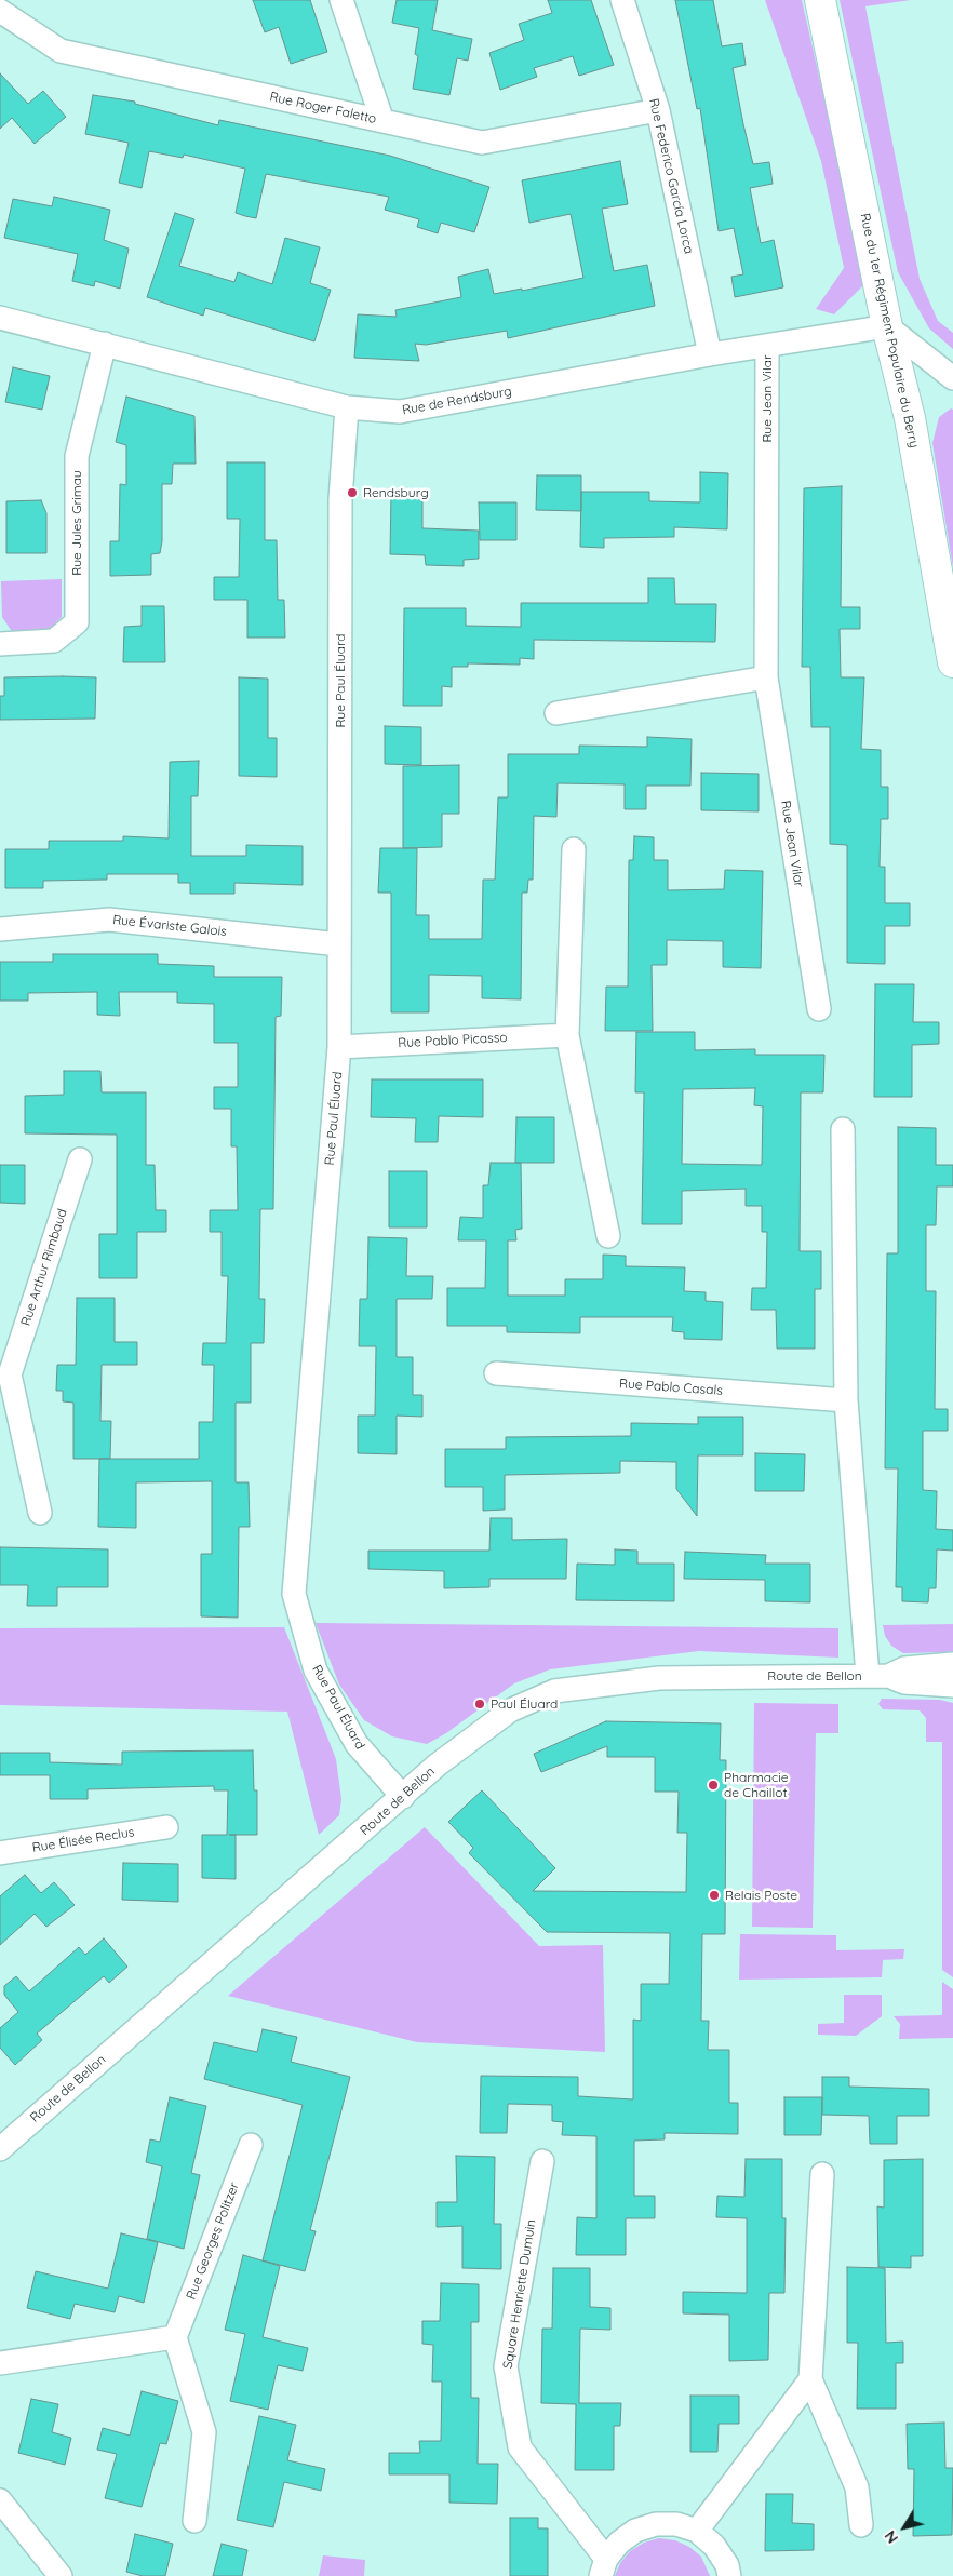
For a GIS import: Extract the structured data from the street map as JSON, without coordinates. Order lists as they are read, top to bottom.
{
  "streets": {
    "main road": ["Rue du 1er Régiment Populaire du Berry"],
    "street": [
      "Rue Roger Faletto",
      "Rue Federico García Lorca",
      "Rue Jean Vilar",
      "Rue de Rendsburg",
      "Rue Jules Grimau",
      "Rue Paul Éluard",
      "Rue Évariste Galois",
      "Rue Pablo Picasso",
      "Rue Arthur Rimbaud",
      "Rue Pablo Casals",
      "Route de Bellon",
      "Rue Élisée Reclus",
      "Rue Georges Politzer",
      "Square Henriette Dumuin"
    ]
  },
  "crossings": [
    ["Rue Roger Faletto", "Rue Federico García Lorca"],
    ["Rue Federico García Lorca", "Rue de Rendsburg"],
    ["Rue du 1er Régiment Populaire du Berry", "Rue de Rendsburg"],
    ["Rue Jean Vilar", "Rue de Rendsburg"],
    ["Rue de Rendsburg", "Rue Jules Grimau"],
    ["Rue de Rendsburg", "Rue Paul Éluard"],
    ["Rue Paul Éluard", "Rue Évariste Galois"],
    ["Rue Paul Éluard", "Rue Pablo Picasso"],
    ["Rue Paul Éluard", "Route de Bellon"]
  ],
  "places": [
    "Rendsburg",
    "Paul Éluard",
    "Pharmacie de Chaillot",
    "Relais Poste"
  ],
  "north": "bottom left"
}
